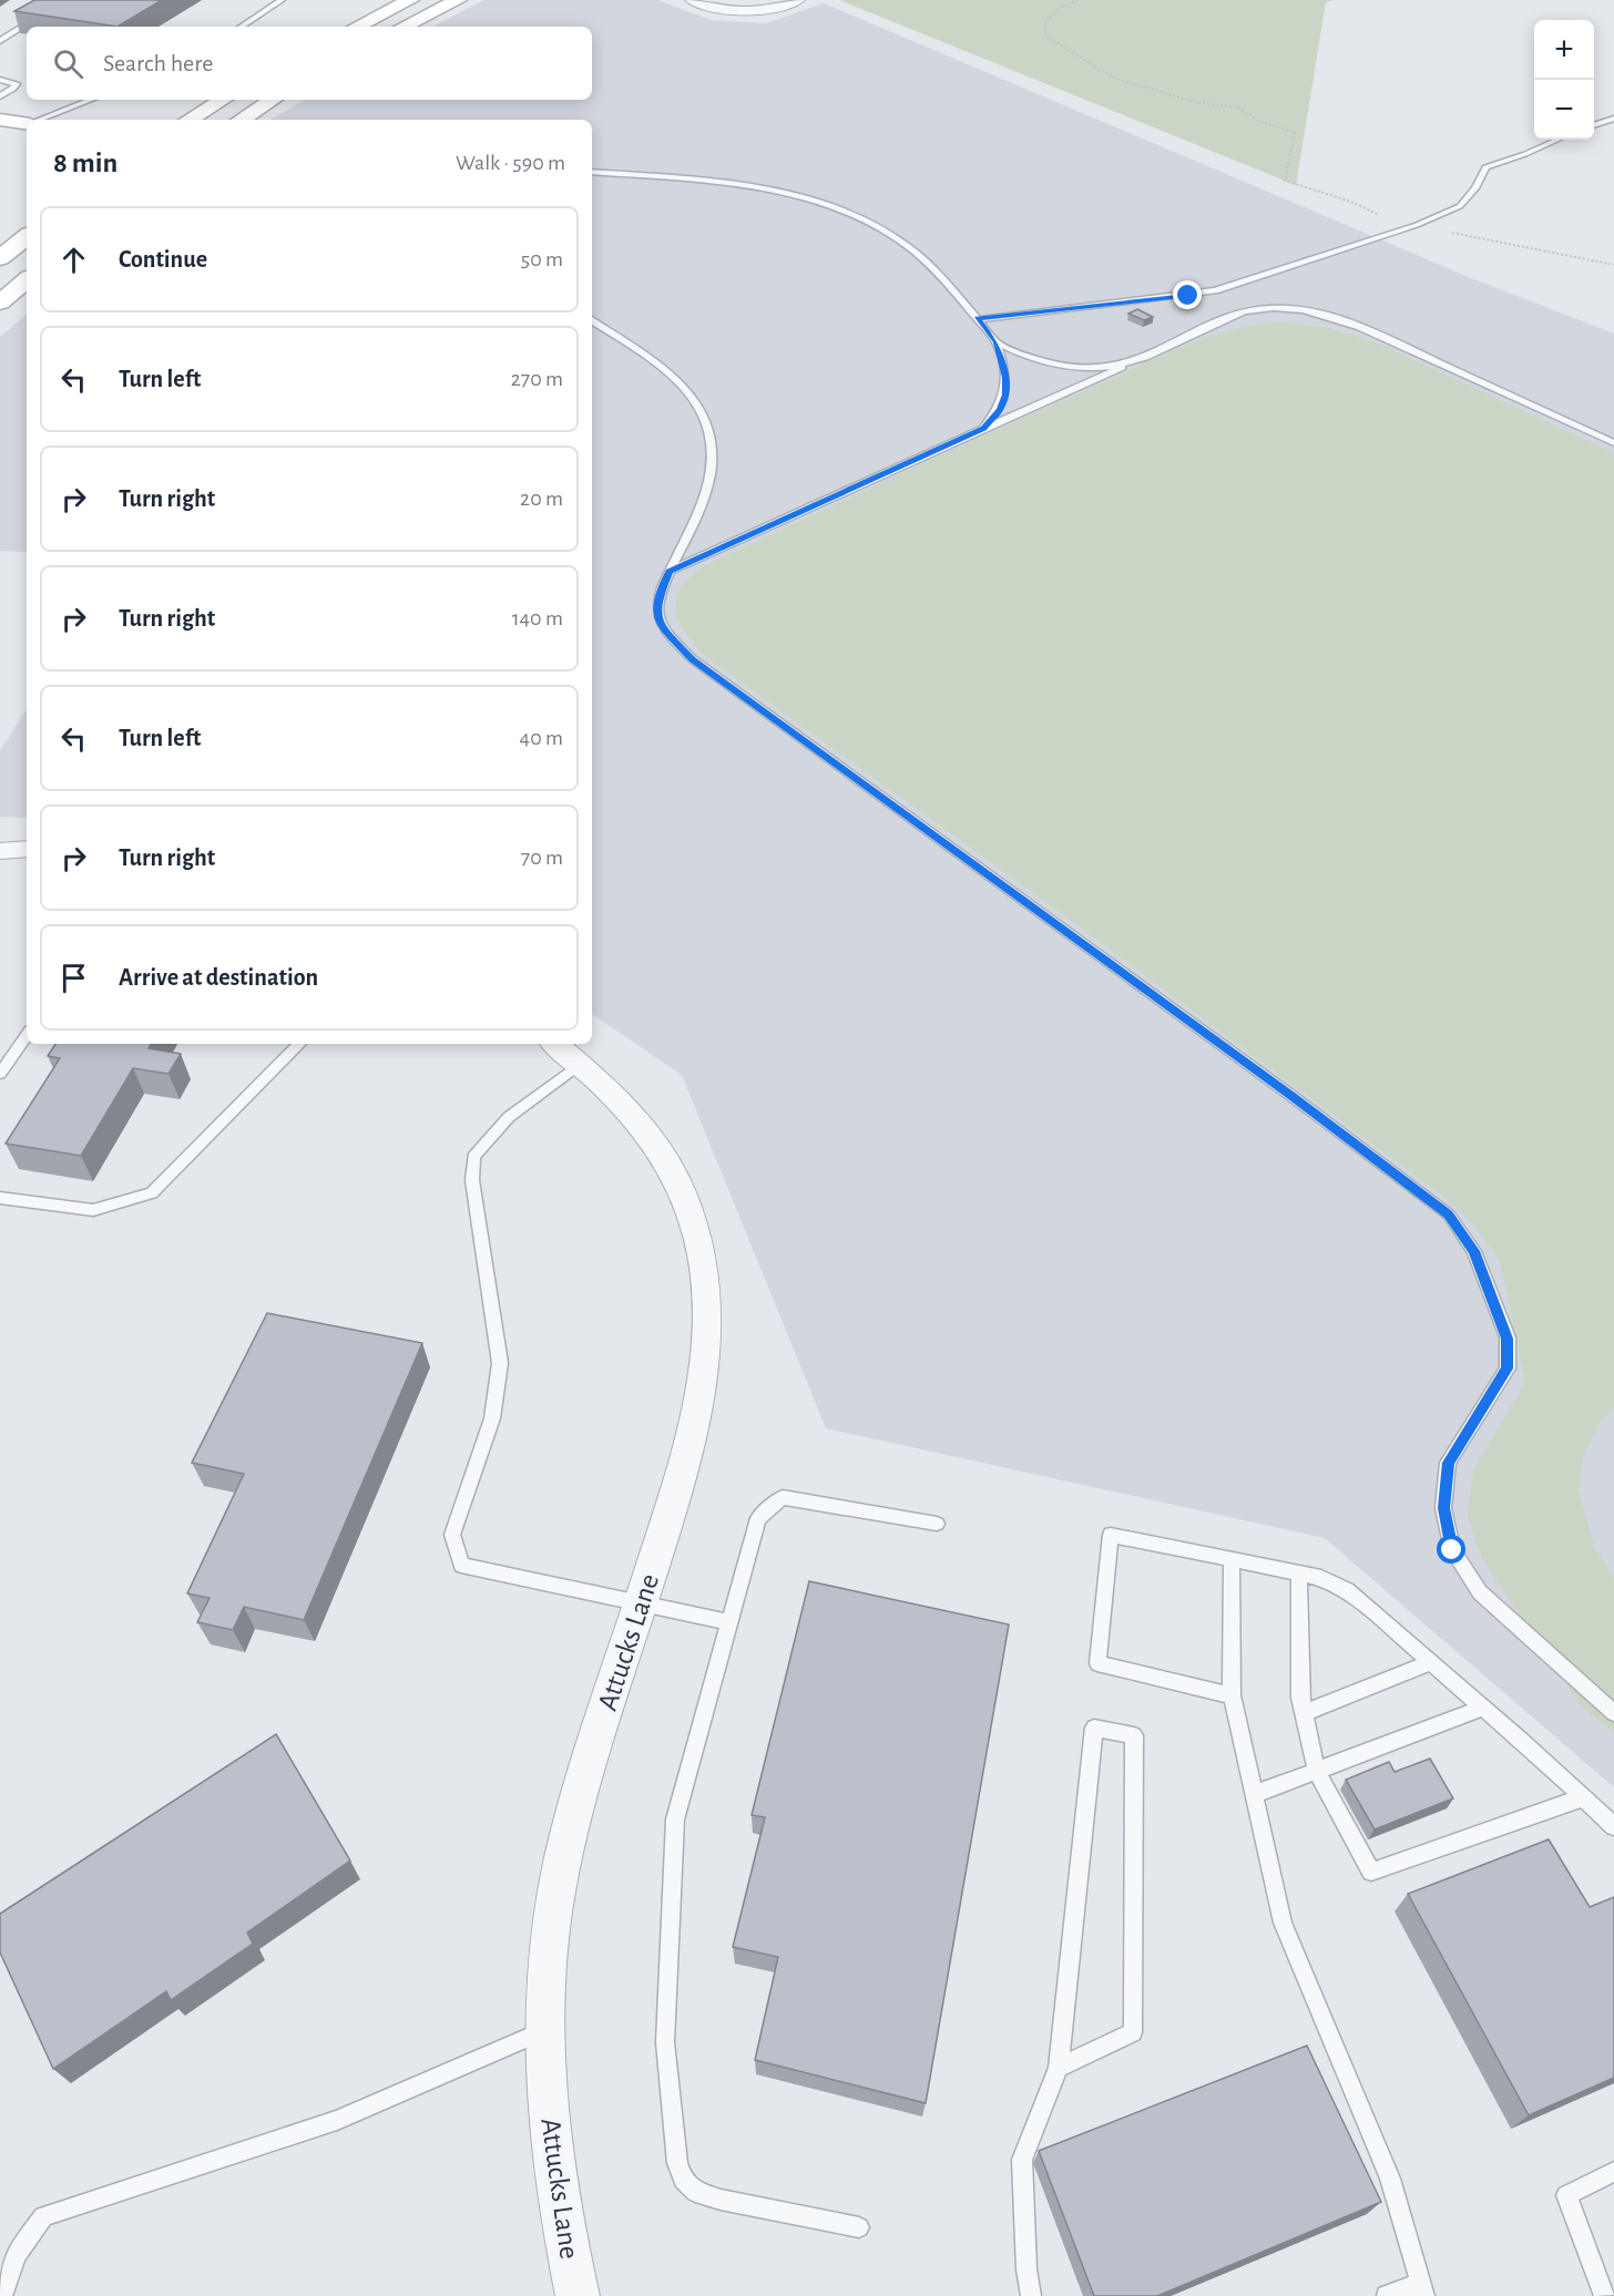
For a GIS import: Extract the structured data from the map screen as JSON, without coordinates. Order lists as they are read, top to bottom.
{
  "streets": {
    "street": ["Attucks Lane"]
  },
  "page": {
    "map_buttons": ["+", "−"],
    "search": "Search here",
    "heading": ["8 min", "Walk · 590 m"],
    "list": [
      ["Continue", "50 m"],
      ["Turn left", "270 m"],
      ["Turn right", "20 m"],
      ["Turn right", "140 m"],
      ["Turn left", "40 m"],
      ["Turn right", "70 m"],
      "Arrive at destination"
    ]
  }
}
